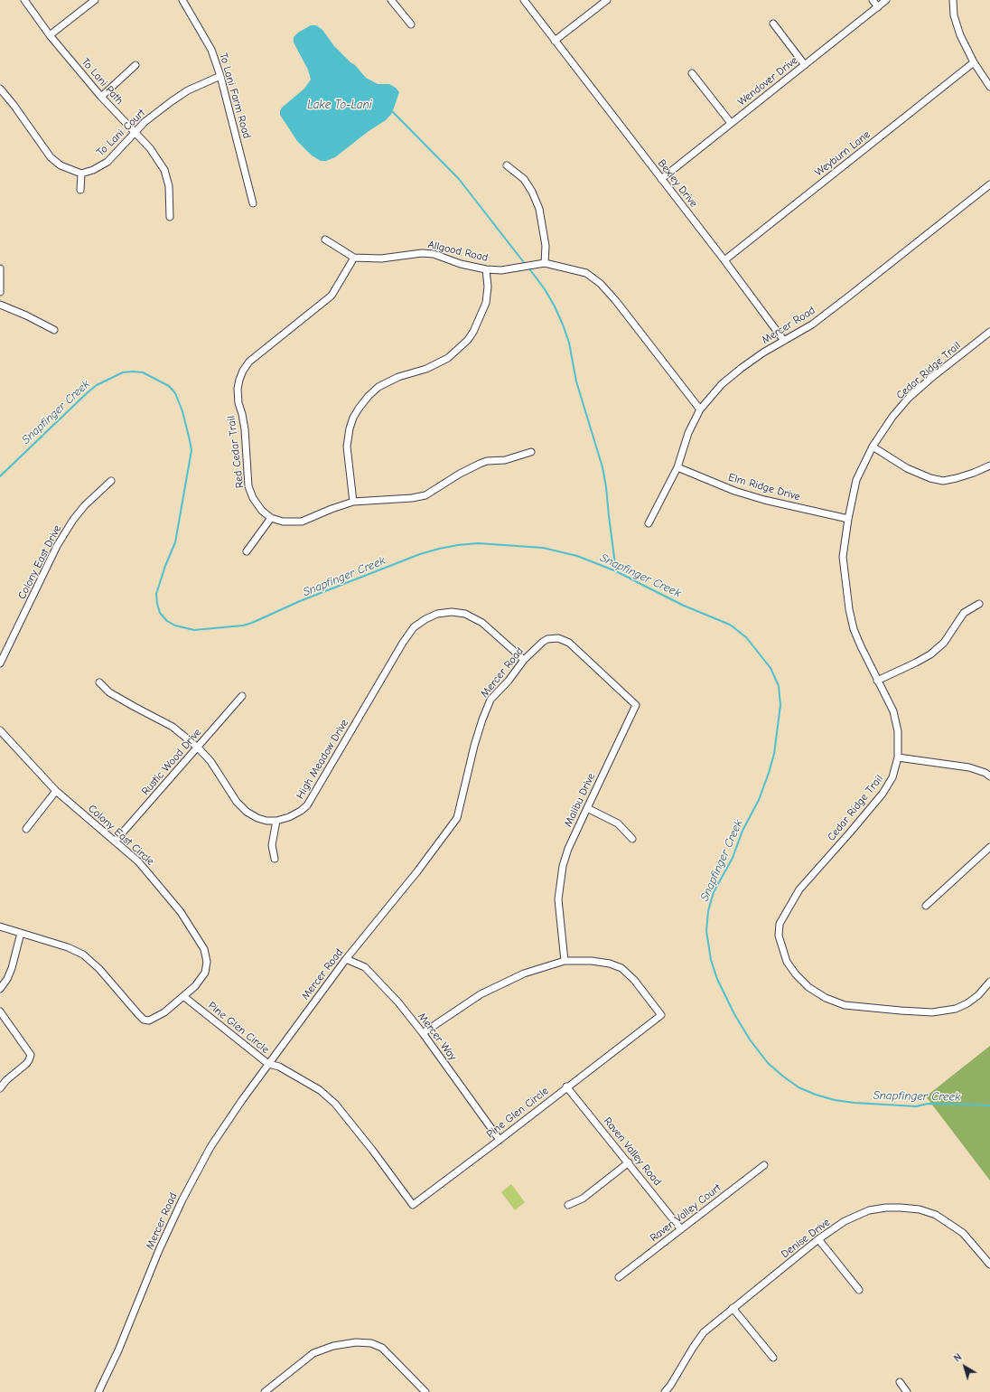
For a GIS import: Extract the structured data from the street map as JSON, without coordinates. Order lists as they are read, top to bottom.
{
  "streets": {
    "street": [
      "To Lani Path",
      "Wendover Drive",
      "To Lani Farm Road",
      "To Lani Court",
      "Weyburn Lane",
      "Bexley Drive",
      "Allgood Road",
      "Mercer Road",
      "Cedar Ridge Trail",
      "Red Cedar Trail",
      "Elm Ridge Drive",
      "Colony East Drive",
      "High Meadow Drive",
      "Rustic Wood Drive",
      "Malibu Drive",
      "Colony East Circle",
      "Pine Glen Circle",
      "Mercer Way",
      "Raven Valley Road",
      "Raven Valley Court",
      "Denise Drive"
    ]
  },
  "crossings": [
    ["To Lani Path", "To Lani Court"],
    ["Wendover Drive", "Bexley Drive"],
    ["To Lani Farm Road", "To Lani Court"],
    ["Weyburn Lane", "Bexley Drive"],
    ["Bexley Drive", "Mercer Road"],
    ["Allgood Road", "Mercer Road"],
    ["Allgood Road", "Red Cedar Trail"],
    ["Mercer Road", "Elm Ridge Drive"],
    ["Mercer Road", "High Meadow Drive"],
    ["Mercer Road", "Malibu Drive"],
    ["Mercer Road", "Pine Glen Circle"],
    ["Mercer Road", "Mercer Way"],
    ["Cedar Ridge Trail", "Elm Ridge Drive"],
    ["High Meadow Drive", "Rustic Wood Drive"],
    ["Rustic Wood Drive", "Colony East Circle"],
    ["Malibu Drive", "Pine Glen Circle"],
    ["Colony East Circle", "Pine Glen Circle"],
    ["Pine Glen Circle", "Mercer Way"],
    ["Pine Glen Circle", "Raven Valley Road"],
    ["Raven Valley Road", "Raven Valley Court"]
  ],
  "water": ["Lake To-Lani", "Snapfinger Creek"],
  "north": "top left"
}
